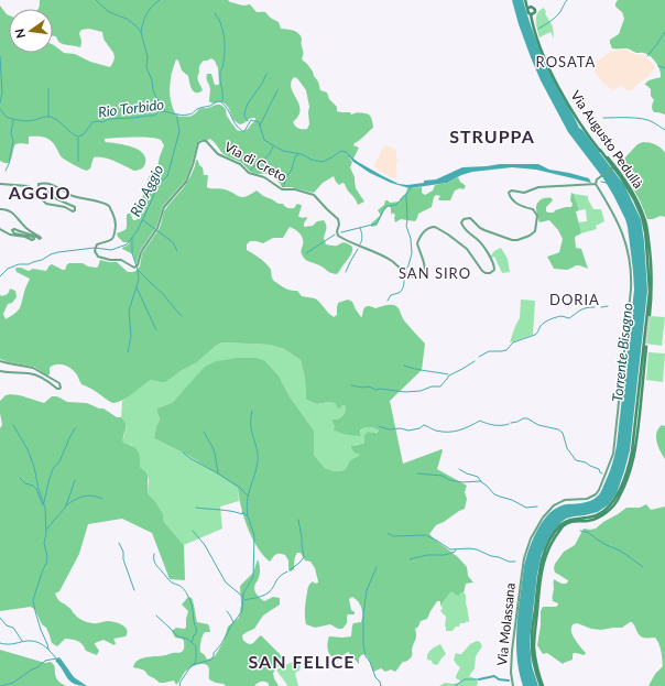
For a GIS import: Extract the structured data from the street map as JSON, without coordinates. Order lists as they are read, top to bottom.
{
  "streets": {
    "main road": ["Via Augusto Pedullà", "Via di Creto", "Via Molassana"]
  },
  "crossings": [
    ["Via di Creto", "Via Molassana"]
  ],
  "districts": [
    "ROSATA",
    "STRUPPA",
    "AGGIO",
    "SAN SIRO",
    "DORIA",
    "SAN FELICE"
  ],
  "water": ["Rio Torbido", "Rio Aggio", "Torrente Bisagno"],
  "north": "left"
}
